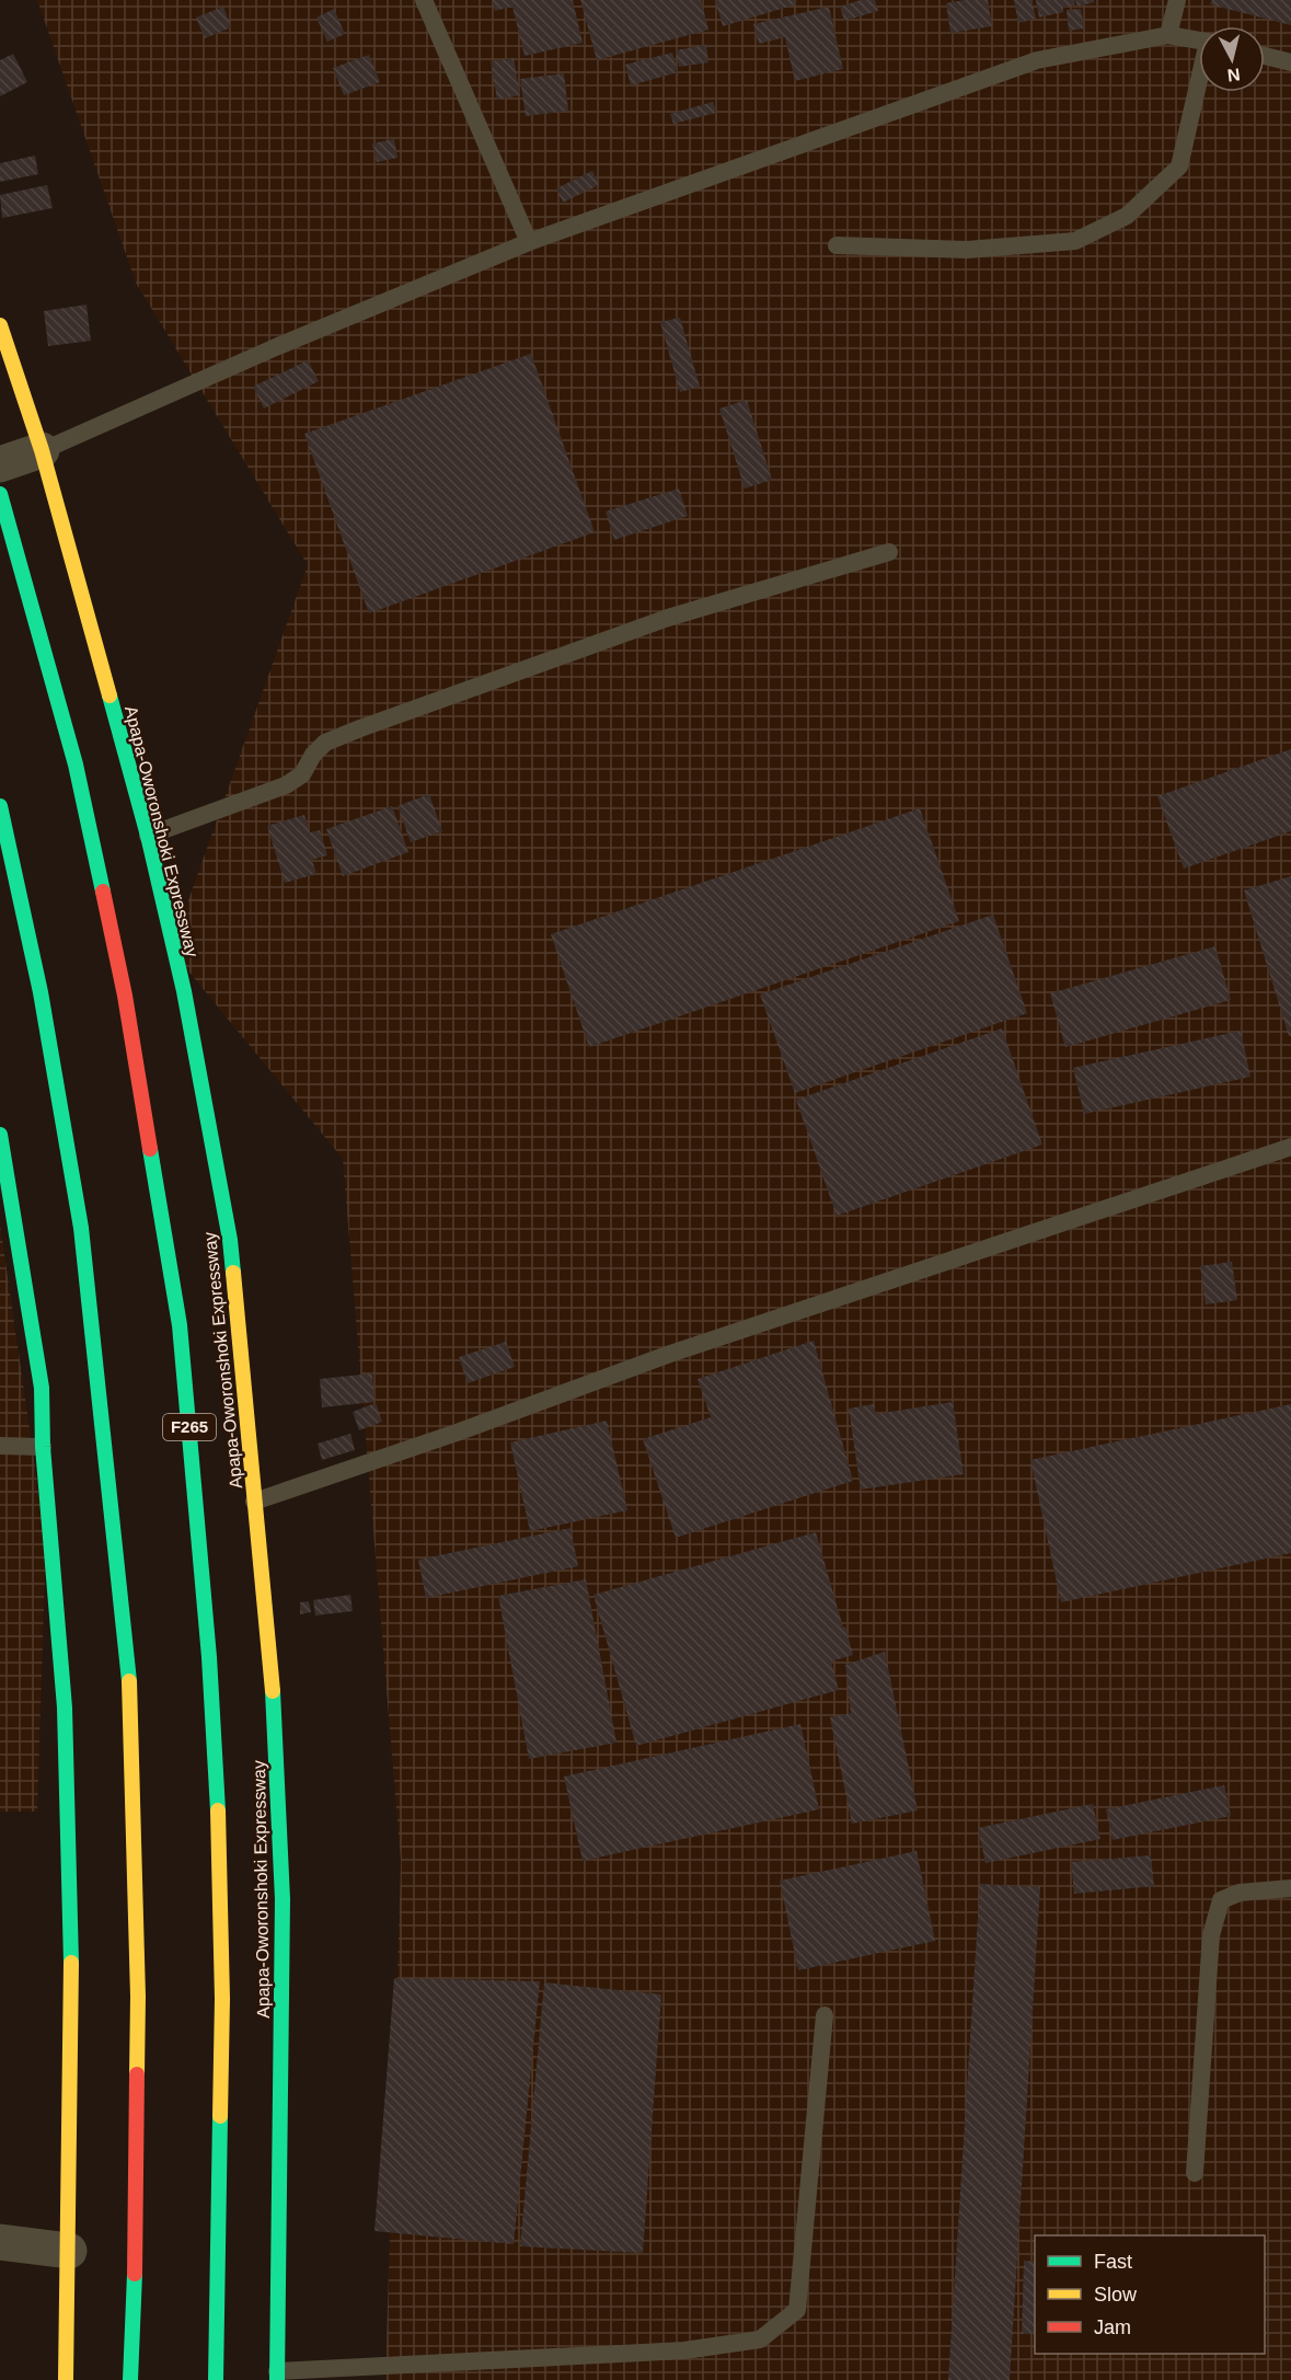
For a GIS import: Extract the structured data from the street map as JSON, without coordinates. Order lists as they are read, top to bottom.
{
  "streets": {
    "main road": ["Apapa-Oworonshoki Expressway", "F265"]
  },
  "legend": ["Fast", "Slow", "Jam"],
  "north": "bottom"
}
